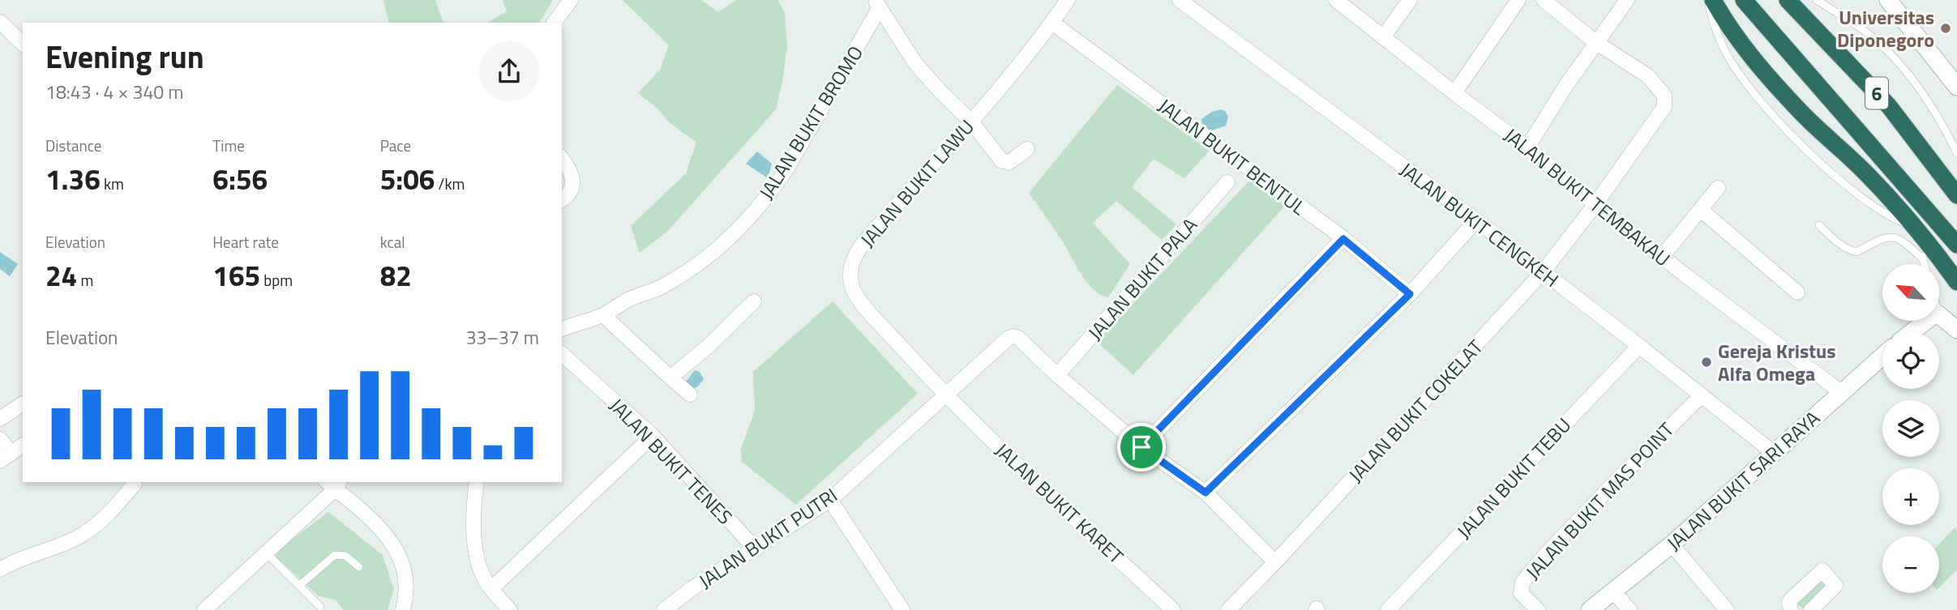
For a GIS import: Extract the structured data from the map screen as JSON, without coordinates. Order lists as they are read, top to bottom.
{
  "streets": {
    "highway": ["6"],
    "street": [
      "JALAN BUKIT BROMO",
      "JALAN BUKIT BENTUL",
      "JALAN BUKIT LAWU",
      "JALAN BUKIT TEMBAKAU",
      "JALAN BUKIT CENGKEH",
      "JALAN BUKIT PALA",
      "JALAN BUKIT COKELAT",
      "JALAN BUKIT TENES",
      "JALAN BUKIT TEBU",
      "JALAN BUKIT SARI RAYA",
      "JALAN BUKIT MAS POINT",
      "JALAN BUKIT KARET",
      "JALAN BUKIT PUTRI"
    ]
  },
  "crossings": [
    ["JALAN BUKIT BENTUL", "JALAN BUKIT LAWU"],
    ["JALAN BUKIT LAWU", "JALAN BUKIT KARET"],
    ["JALAN BUKIT LAWU", "JALAN BUKIT PUTRI"],
    ["JALAN BUKIT TEMBAKAU", "JALAN BUKIT COKELAT"],
    ["JALAN BUKIT TEMBAKAU", "JALAN BUKIT SARI RAYA"],
    ["JALAN BUKIT CENGKEH", "JALAN BUKIT COKELAT"],
    ["JALAN BUKIT CENGKEH", "JALAN BUKIT TEBU"],
    ["JALAN BUKIT CENGKEH", "JALAN BUKIT SARI RAYA"],
    ["JALAN BUKIT CENGKEH", "JALAN BUKIT MAS POINT"],
    ["JALAN BUKIT PALA", "JALAN BUKIT PUTRI"],
    ["JALAN BUKIT TENES", "JALAN BUKIT PUTRI"],
    ["JALAN BUKIT KARET", "JALAN BUKIT PUTRI"]
  ],
  "places": ["Universitas Diponegoro", "Gereja Kristus Alfa Omega"],
  "north": "top left",
  "page": {
    "heading": ["Evening run", "18:43 · 4 × 340 m"],
    "stats": [
      ["Distance", "1.36 km"],
      ["Time", "6:56"],
      ["Pace", "5:06 /km"],
      ["Elevation", "24 m"],
      ["Heart rate", "165 bpm"],
      ["kcal", "82"]
    ],
    "map_buttons": ["+", "−"],
    "chart": ["Elevation", "33–37 m"]
  }
}
